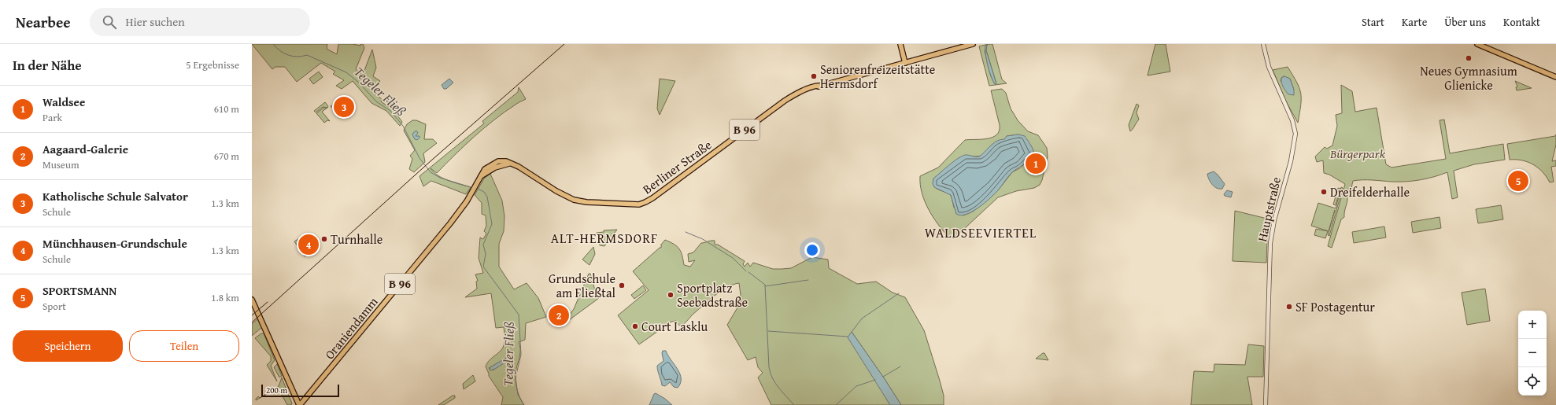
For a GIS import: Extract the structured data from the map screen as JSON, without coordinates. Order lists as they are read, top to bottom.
{
  "streets": {
    "main road": ["B 96", "Berliner Straße", "Oraniendamm"],
    "street": ["Hauptstraße"]
  },
  "crossings": [
    ["Berliner Straße", "Oraniendamm"]
  ],
  "districts": ["WALDSEEVIERTEL", "ALT-HERMSDORF"],
  "water": ["Tegeler Fließ"],
  "parks": ["Bürgerpark"],
  "places": [
    "Neues Gymnasium Glienicke",
    "Seniorenfreizeitstätte Hermsdorf",
    "Dreifelderhalle",
    "Turnhalle",
    "Grundschule am Fließtal",
    "Sportplatz Seebadstraße",
    "SF Postagentur",
    "Court Lasklu"
  ],
  "scale_bar": "200 m",
  "page": {
    "header": "Nearbee",
    "search": "Hier suchen",
    "nav": [
      "Start",
      "Karte",
      "Über uns",
      "Kontakt"
    ],
    "heading": ["In der Nähe", "5 Ergebnisse"],
    "list": [
      {
        "mark": "1",
        "name": "Waldsee",
        "note": "Park",
        "value": "610 m"
      },
      {
        "mark": "2",
        "name": "Aagaard-Galerie",
        "note": "Museum",
        "value": "670 m"
      },
      {
        "mark": "3",
        "name": "Katholische Schule Salvator",
        "note": "Schule",
        "value": "1.3 km"
      },
      {
        "mark": "4",
        "name": "Münchhausen-Grundschule",
        "note": "Schule",
        "value": "1.3 km"
      },
      {
        "mark": "5",
        "name": "SPORTSMANN",
        "note": "Sport",
        "value": "1.8 km"
      }
    ],
    "pins": [
      "3",
      "1",
      "5",
      "4",
      "2"
    ],
    "map_buttons": ["+", "−"],
    "buttons": ["Speichern", "Teilen"],
    "scale": "200 m"
  }
}
